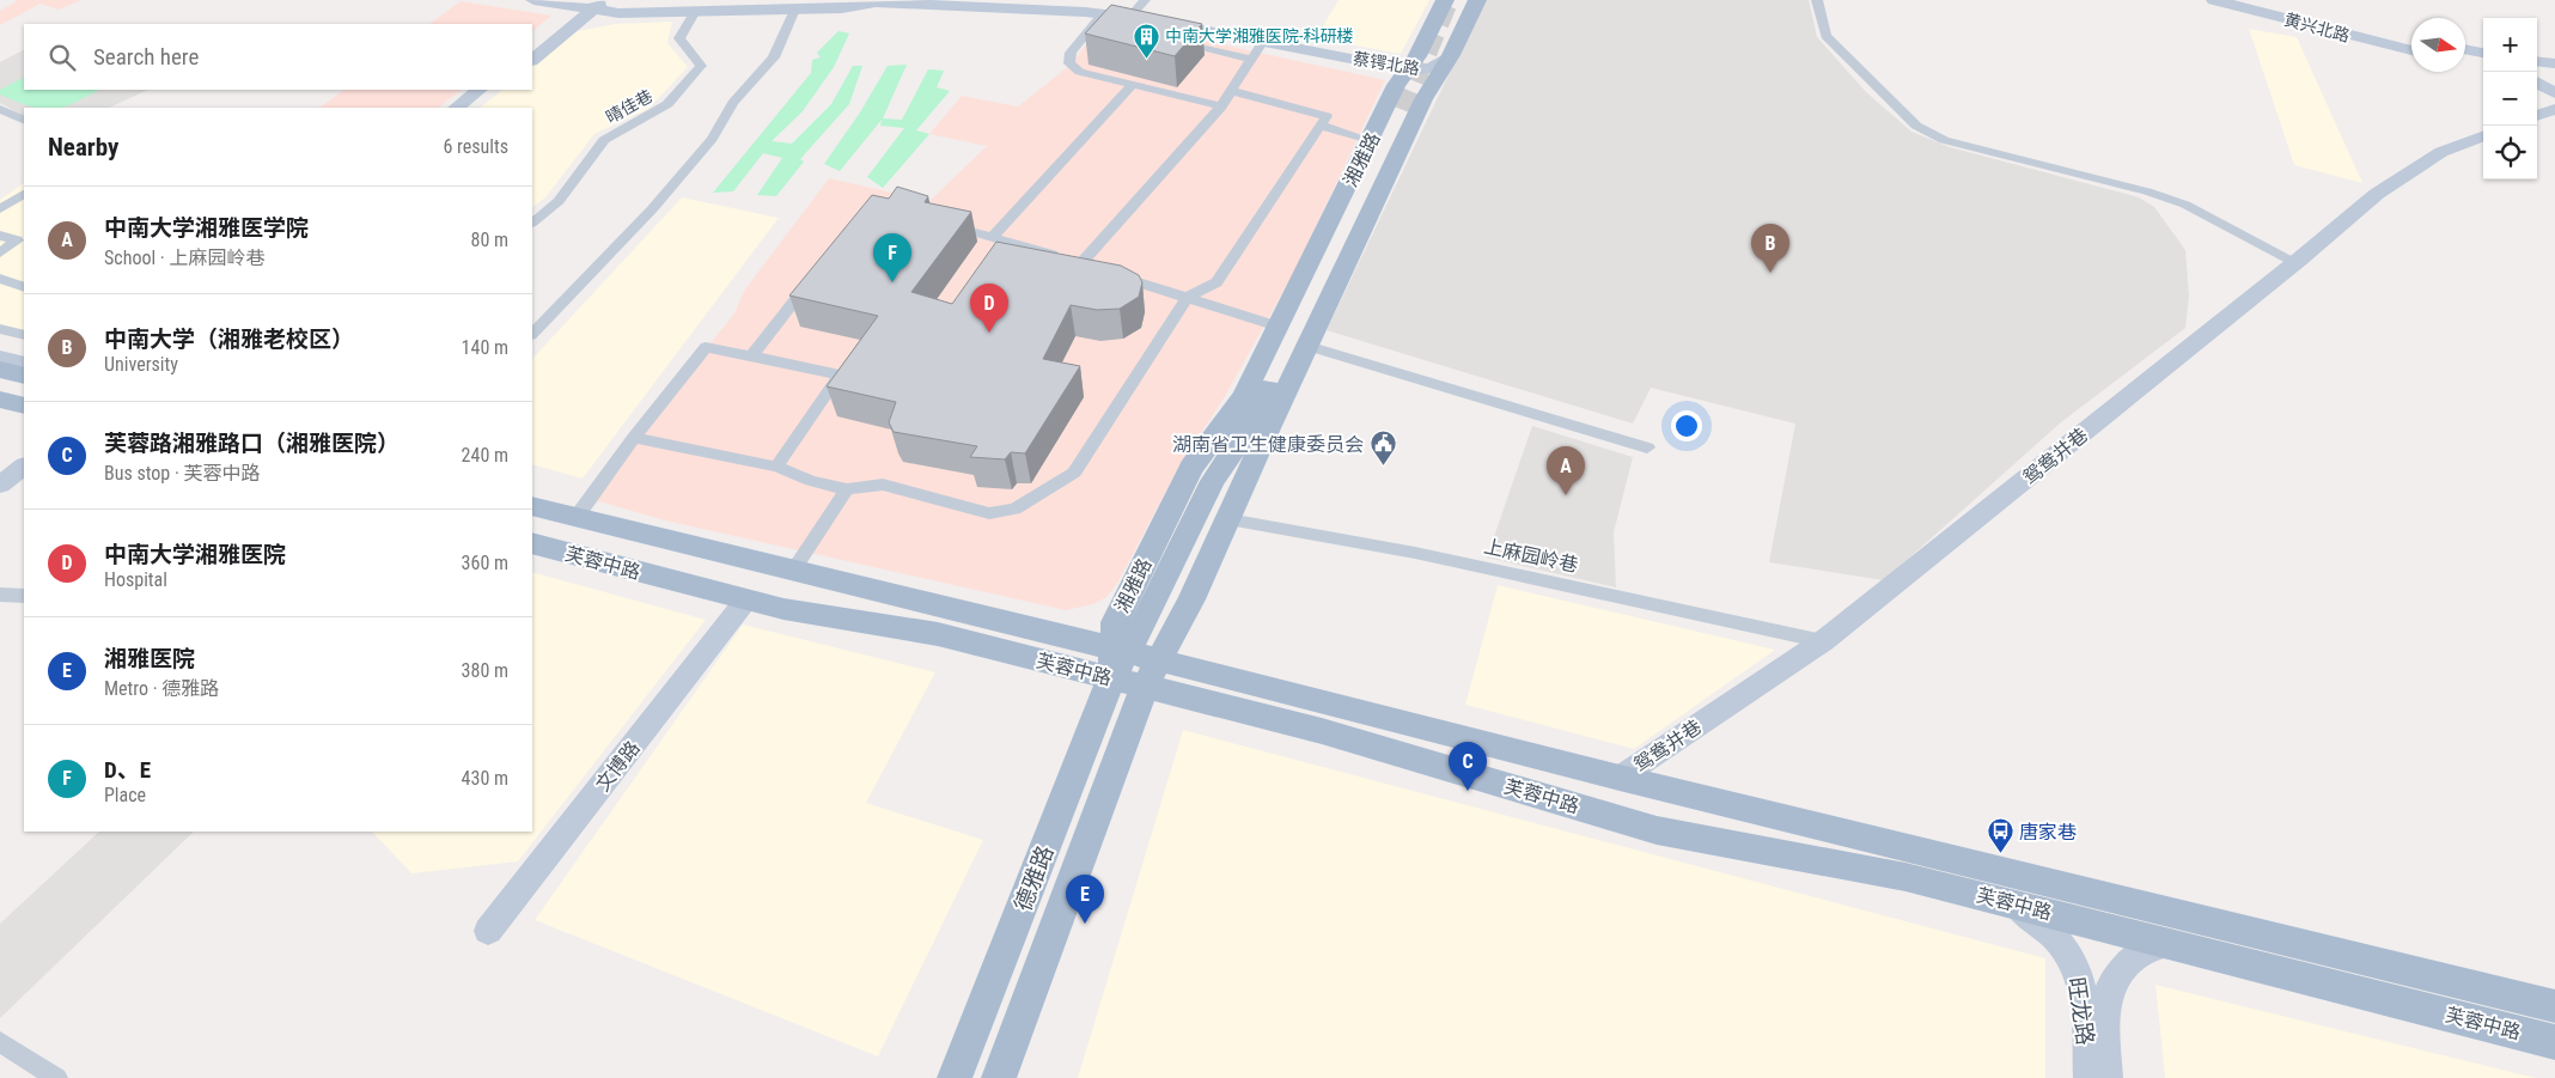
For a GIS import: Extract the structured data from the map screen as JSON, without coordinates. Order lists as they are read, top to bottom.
{
  "streets": {
    "main road": [
      "黄兴北路",
      "蔡锷北路",
      "湘雅路",
      "鸳鸯井巷",
      "芙蓉中路",
      "文博路",
      "德雅路",
      "旺龙路"
    ],
    "street": ["晴佳巷", "上麻园岭巷"]
  },
  "crossings": [
    ["蔡锷北路", "晴佳巷"],
    ["蔡锷北路", "湘雅路"],
    ["湘雅路", "上麻园岭巷"],
    ["湘雅路", "芙蓉中路"],
    ["湘雅路", "德雅路"],
    ["鸳鸯井巷", "上麻园岭巷"],
    ["鸳鸯井巷", "芙蓉中路"],
    ["芙蓉中路", "文博路"],
    ["芙蓉中路", "德雅路"],
    ["芙蓉中路", "旺龙路"]
  ],
  "places": {
    "building": ["中南大学湘雅医院-科研楼"],
    "public building": ["湖南省卫生健康委员会"],
    "bus stop": ["唐家巷"]
  },
  "north": "right",
  "page": {
    "map_buttons": ["+", "−"],
    "search": "Search here",
    "heading": ["Nearby", "6 results"],
    "list": [
      {
        "mark": "A",
        "name": "中南大学湘雅医学院",
        "note": "School · 上麻园岭巷",
        "value": "80 m"
      },
      {
        "mark": "B",
        "name": "中南大学（湘雅老校区）",
        "note": "University",
        "value": "140 m"
      },
      {
        "mark": "C",
        "name": "芙蓉路湘雅路口（湘雅医院）",
        "note": "Bus stop · 芙蓉中路",
        "value": "240 m"
      },
      {
        "mark": "D",
        "name": "中南大学湘雅医院",
        "note": "Hospital",
        "value": "360 m"
      },
      {
        "mark": "E",
        "name": "湘雅医院",
        "note": "Metro · 德雅路",
        "value": "380 m"
      },
      {
        "mark": "F",
        "name": "D、E",
        "note": "Place",
        "value": "430 m"
      }
    ],
    "pins": [
      "B",
      "F",
      "D",
      "A",
      "C",
      "E"
    ]
  }
}
